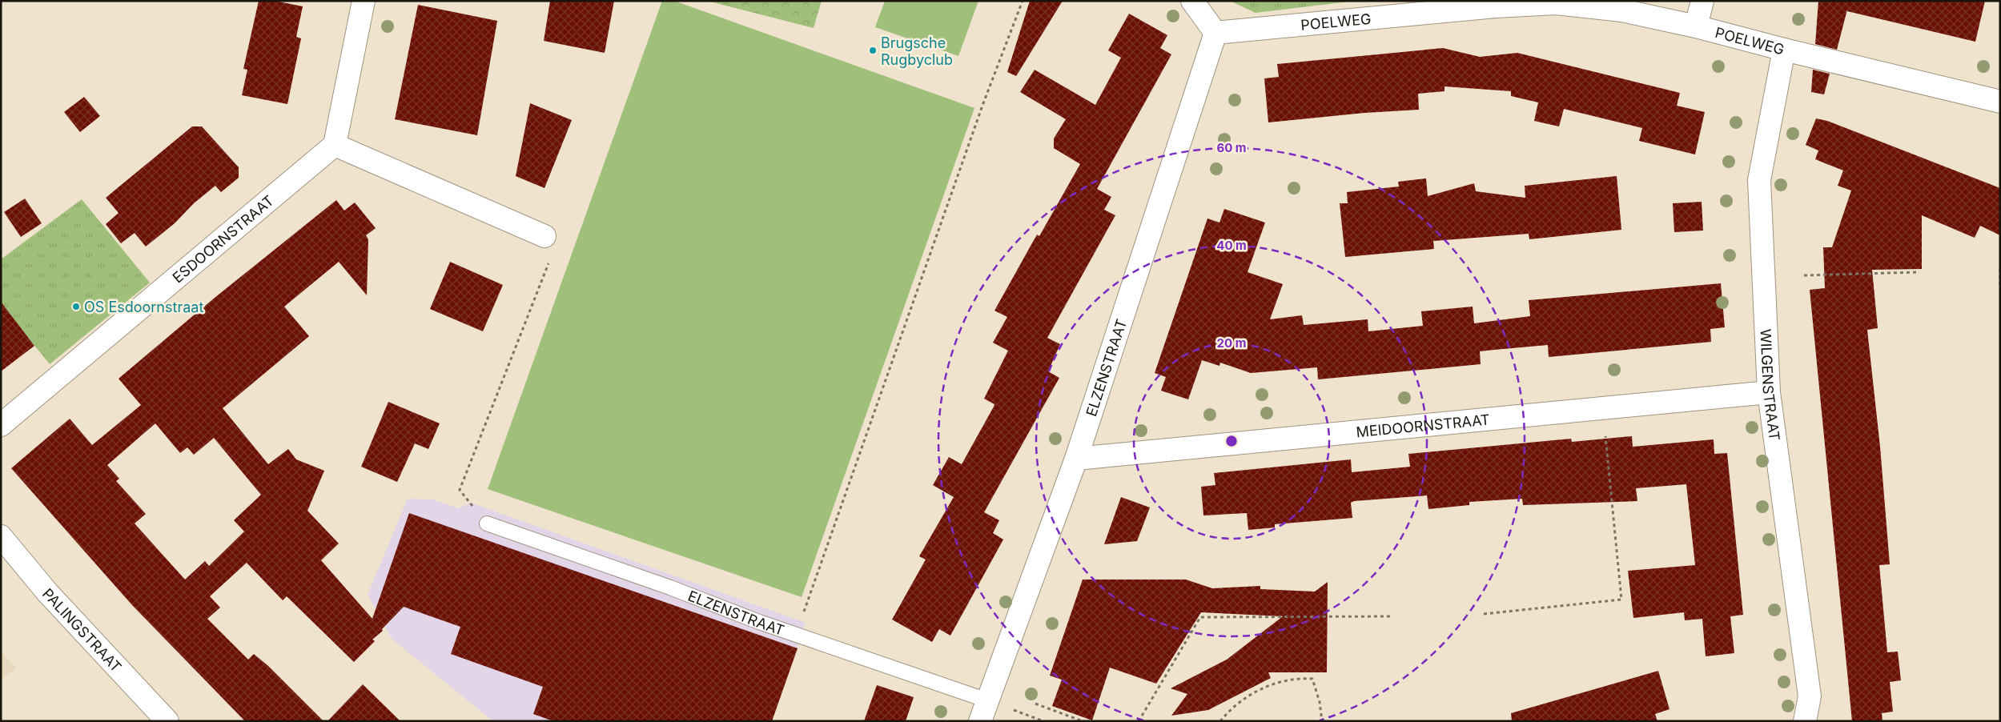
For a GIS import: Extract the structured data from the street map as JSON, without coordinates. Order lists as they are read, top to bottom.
{
  "streets": {
    "street": [
      "POELWEG",
      "ESDOORNSTRAAT",
      "ELZENSTRAAT",
      "WILGENSTRAAT",
      "MEIDOORNSTRAAT",
      "PALINGSTRAAT"
    ]
  },
  "crossings": [
    ["POELWEG", "ELZENSTRAAT"],
    ["POELWEG", "WILGENSTRAAT"],
    ["ELZENSTRAAT", "MEIDOORNSTRAAT"],
    ["WILGENSTRAAT", "MEIDOORNSTRAAT"]
  ],
  "places": ["Brugsche Rugbyclub", "OS Esdoornstraat"],
  "rings": ["60 m", "40 m", "20 m"]
}
